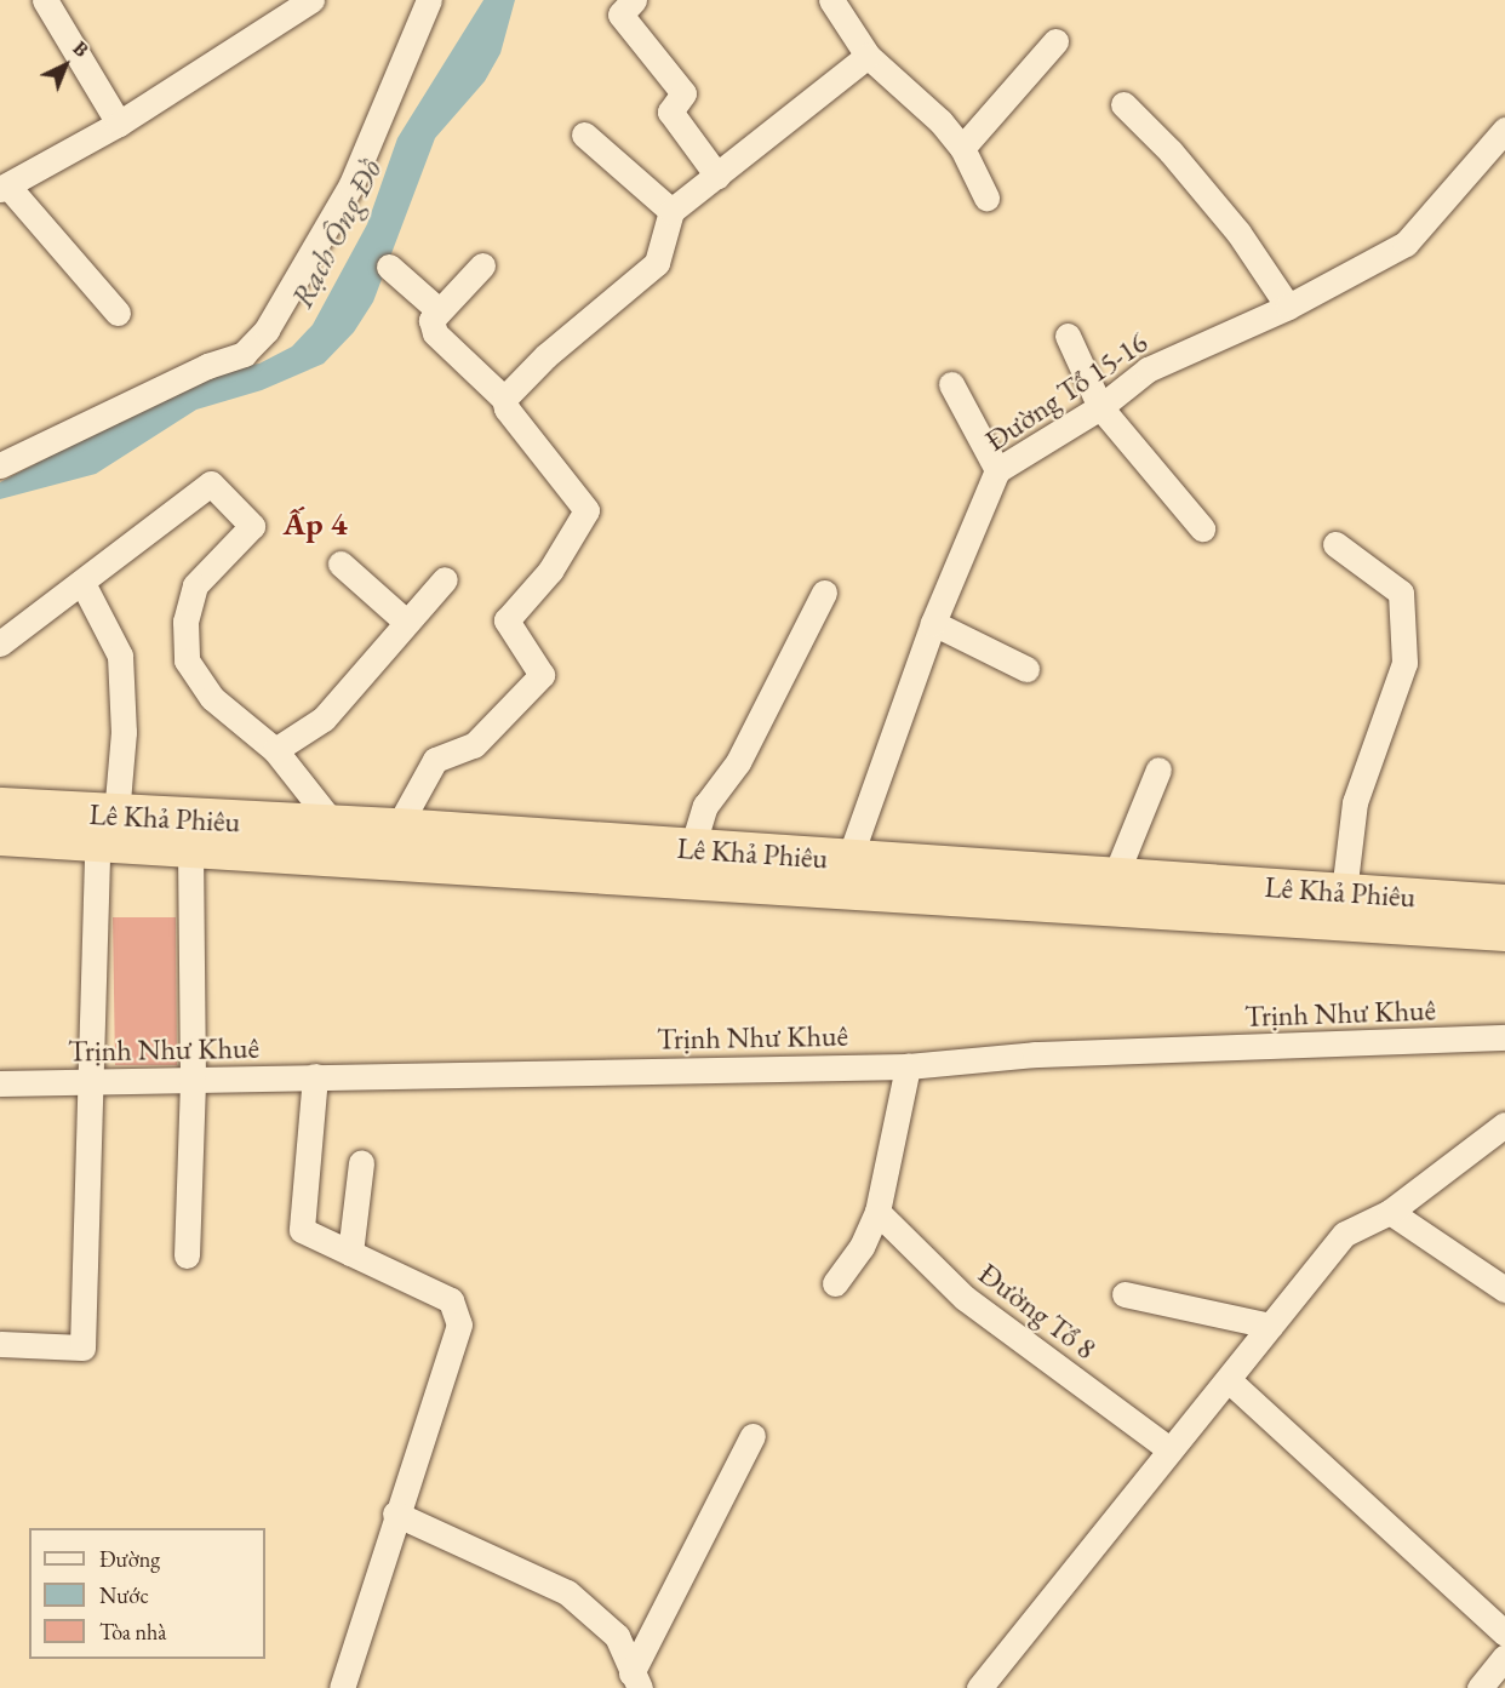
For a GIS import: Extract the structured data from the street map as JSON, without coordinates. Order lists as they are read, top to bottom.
{
  "streets": {
    "highway": ["Lê Khả Phiêu"],
    "street": ["Đường Tổ 15-16", "Trịnh Như Khuê", "Đường Tổ 8"]
  },
  "crossings": [
    ["Đường Tổ 15-16", "Lê Khả Phiêu"]
  ],
  "districts": ["Ấp 4"],
  "water": ["Rạch Ông Đồ"],
  "legend": ["Đường", "Nước", "Tòa nhà"],
  "north": "top right"
}
